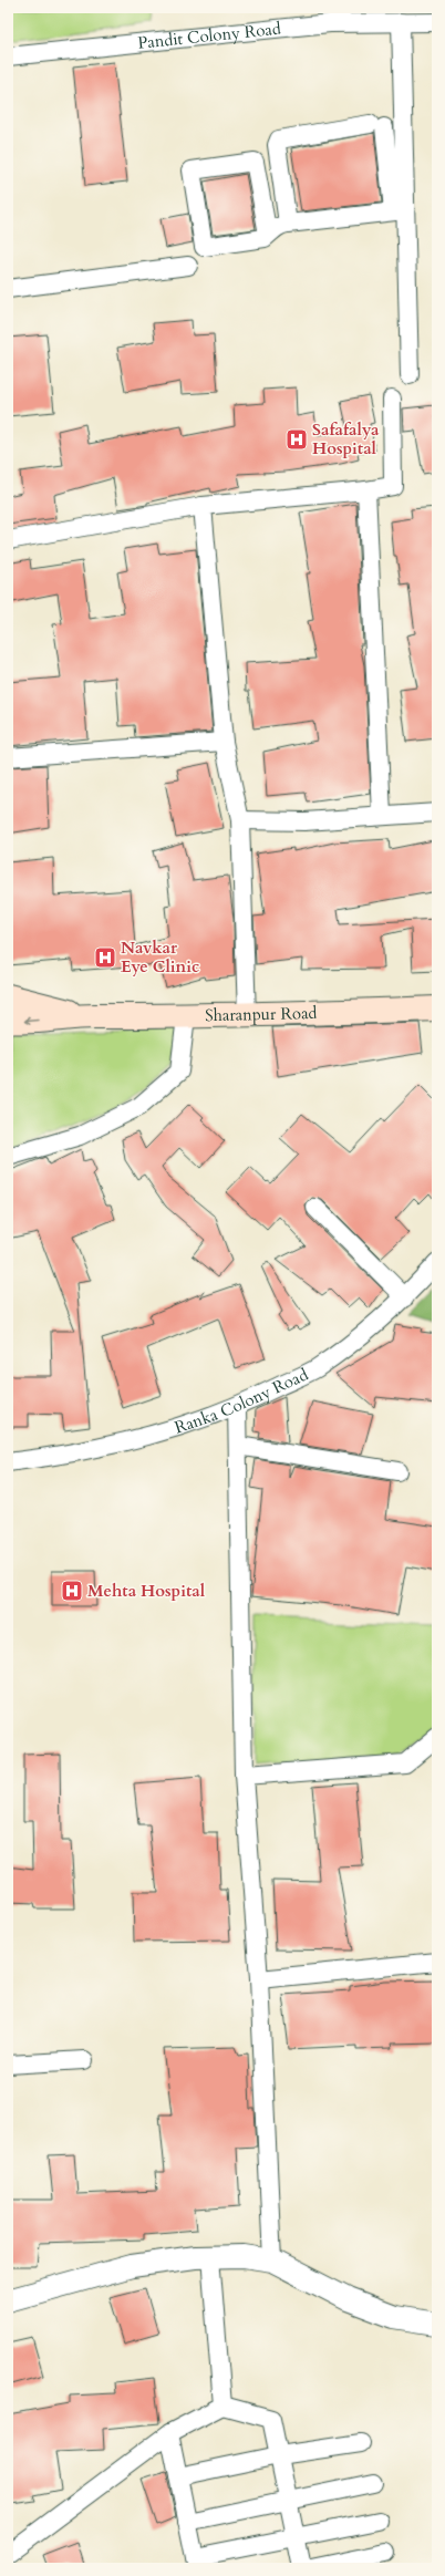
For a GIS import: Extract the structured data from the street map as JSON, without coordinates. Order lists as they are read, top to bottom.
{
  "streets": {
    "main road": ["Sharanpur Road"],
    "street": ["Pandit Colony Road", "Ranka Colony Road"]
  },
  "places": {
    "hospital": ["Safafalya Hospital", "Navkar Eye Clinic", "Mehta Hospital"]
  }
}
